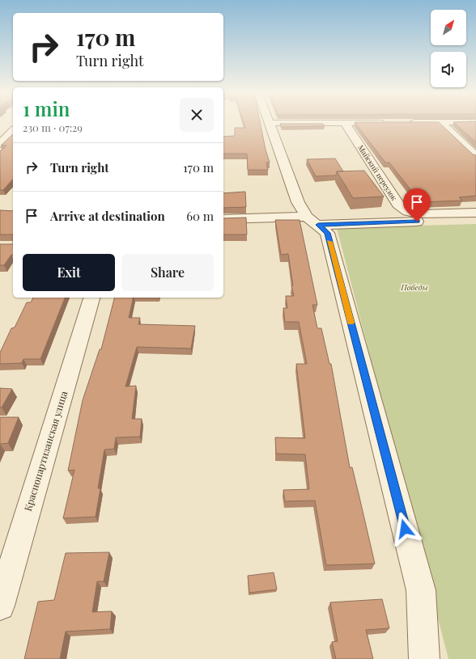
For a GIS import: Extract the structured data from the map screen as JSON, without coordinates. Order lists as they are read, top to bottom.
{
  "streets": {
    "street": ["Майский переулок", "Краснопартизанская улица"]
  },
  "parks": ["Победы"],
  "north": "top right",
  "page": {
    "turn": ["170 m", "Turn right"],
    "heading": ["1 min", "230 m · 07:29"],
    "list": [
      {
        "name": "Turn right",
        "value": "170 m"
      },
      {
        "name": "Arrive at destination",
        "value": "60 m"
      }
    ],
    "buttons": ["Exit", "Share"]
  }
}
